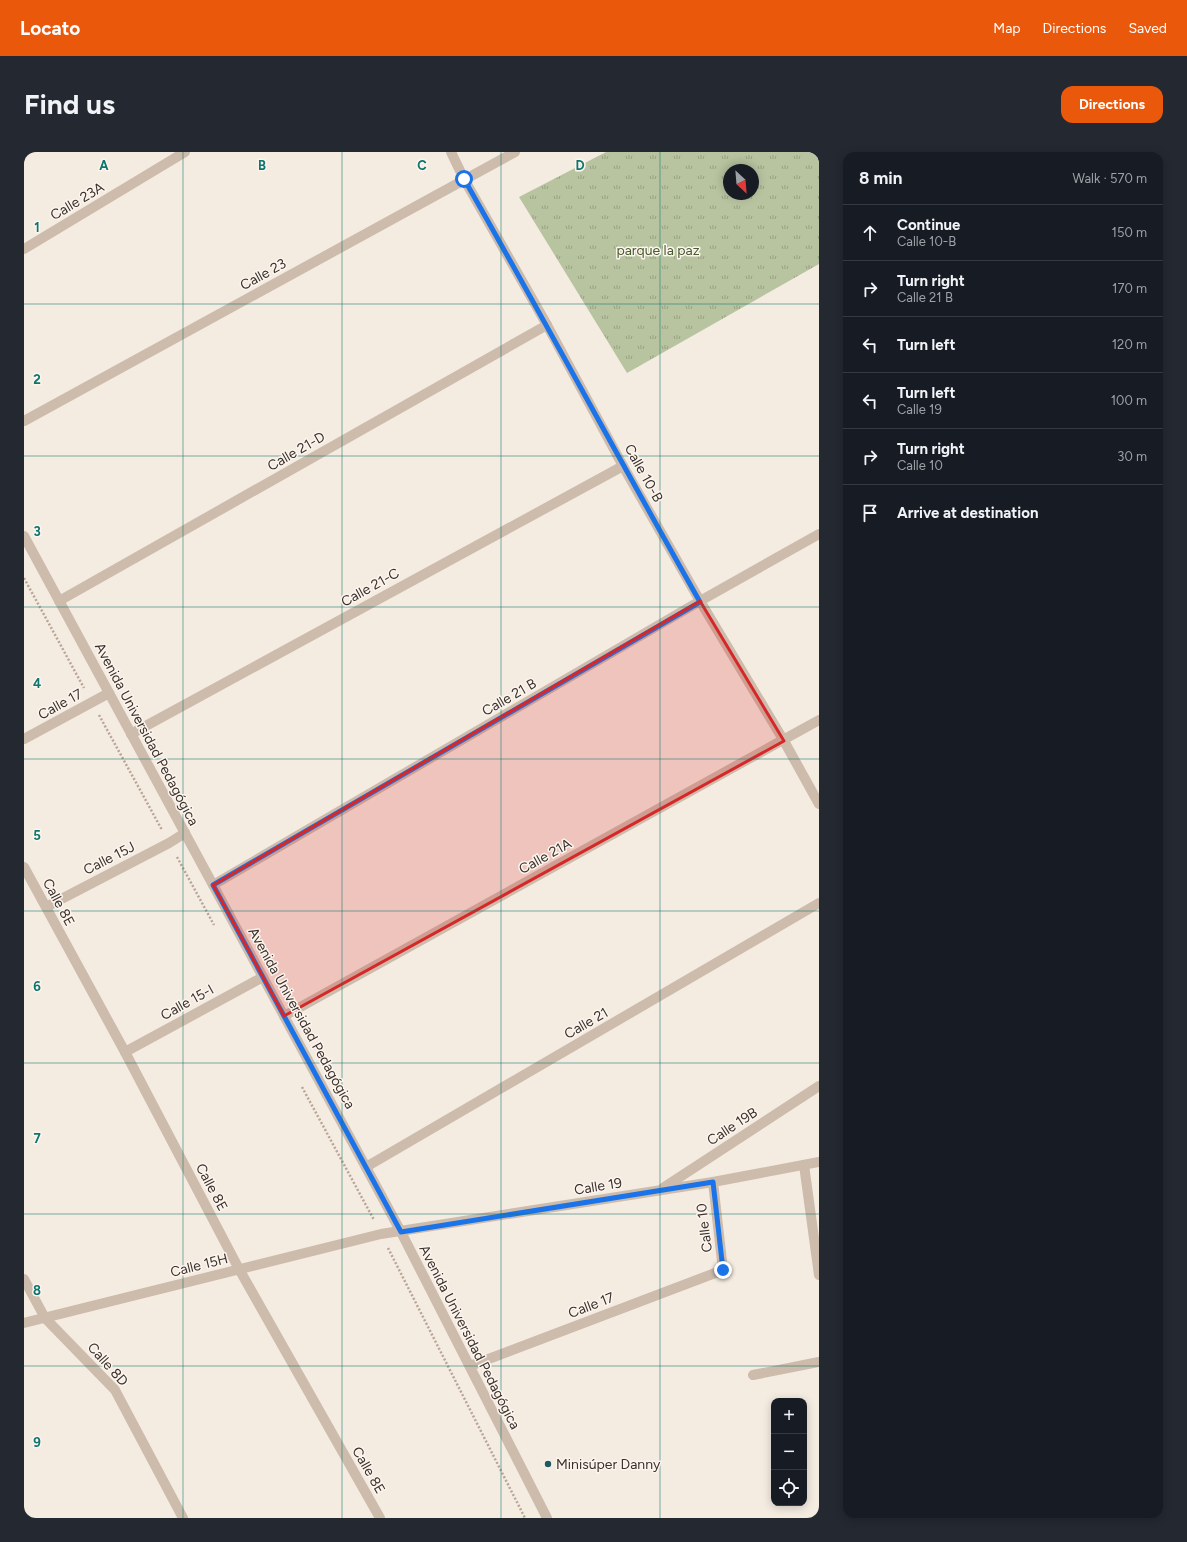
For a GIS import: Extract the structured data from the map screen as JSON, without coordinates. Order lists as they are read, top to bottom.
{
  "streets": {
    "street": [
      "Calle 23A",
      "Calle 23",
      "Calle 21-D",
      "Calle 10-B",
      "Calle 21-C",
      "Calle 21 B",
      "Calle 17",
      "Avenida Universidad Pedagógica",
      "Calle 21A",
      "Calle 15J",
      "Calle 8E",
      "Calle 15-I",
      "Calle 21",
      "Calle 19B",
      "Calle 19",
      "Calle 10",
      "Calle 15H",
      "Calle 8D"
    ]
  },
  "crossings": [
    ["Calle 23", "Calle 10-B"],
    ["Calle 21-D", "Calle 10-B"],
    ["Calle 21-D", "Avenida Universidad Pedagógica"],
    ["Calle 10-B", "Calle 21-C"],
    ["Calle 10-B", "Calle 21 B"],
    ["Calle 10-B", "Calle 21A"],
    ["Calle 21-C", "Avenida Universidad Pedagógica"],
    ["Calle 21 B", "Avenida Universidad Pedagógica"],
    ["Calle 17", "Avenida Universidad Pedagógica"],
    ["Calle 17", "Calle 10"],
    ["Avenida Universidad Pedagógica", "Calle 21A"],
    ["Avenida Universidad Pedagógica", "Calle 15J"],
    ["Avenida Universidad Pedagógica", "Calle 15-I"],
    ["Avenida Universidad Pedagógica", "Calle 21"],
    ["Avenida Universidad Pedagógica", "Calle 19"],
    ["Calle 15J", "Calle 8E"],
    ["Calle 8E", "Calle 15-I"],
    ["Calle 8E", "Calle 15H"],
    ["Calle 19B", "Calle 19"],
    ["Calle 19", "Calle 10"],
    ["Calle 19", "Calle 15H"],
    ["Calle 15H", "Calle 8D"]
  ],
  "parks": ["parque la paz"],
  "places": ["Minisúper Danny"],
  "north": "bottom right",
  "page": {
    "header": "Locato",
    "nav": ["Map", "Directions", "Saved"],
    "buttons": "Directions",
    "title": "Find us",
    "heading": ["8 min", "Walk · 570 m"],
    "list": [
      ["Continue", "Calle 10-B", "150 m"],
      ["Turn right", "Calle 21 B", "170 m"],
      ["Turn left", "120 m"],
      ["Turn left", "Calle 19", "100 m"],
      ["Turn right", "Calle 10", "30 m"],
      "Arrive at destination"
    ],
    "map_buttons": ["+", "−"]
  },
  "grid": {
    "columns": [
      "A",
      "B",
      "C",
      "D"
    ],
    "rows": [
      "1",
      "2",
      "3",
      "4",
      "5",
      "6",
      "7",
      "8",
      "9"
    ]
  }
}
